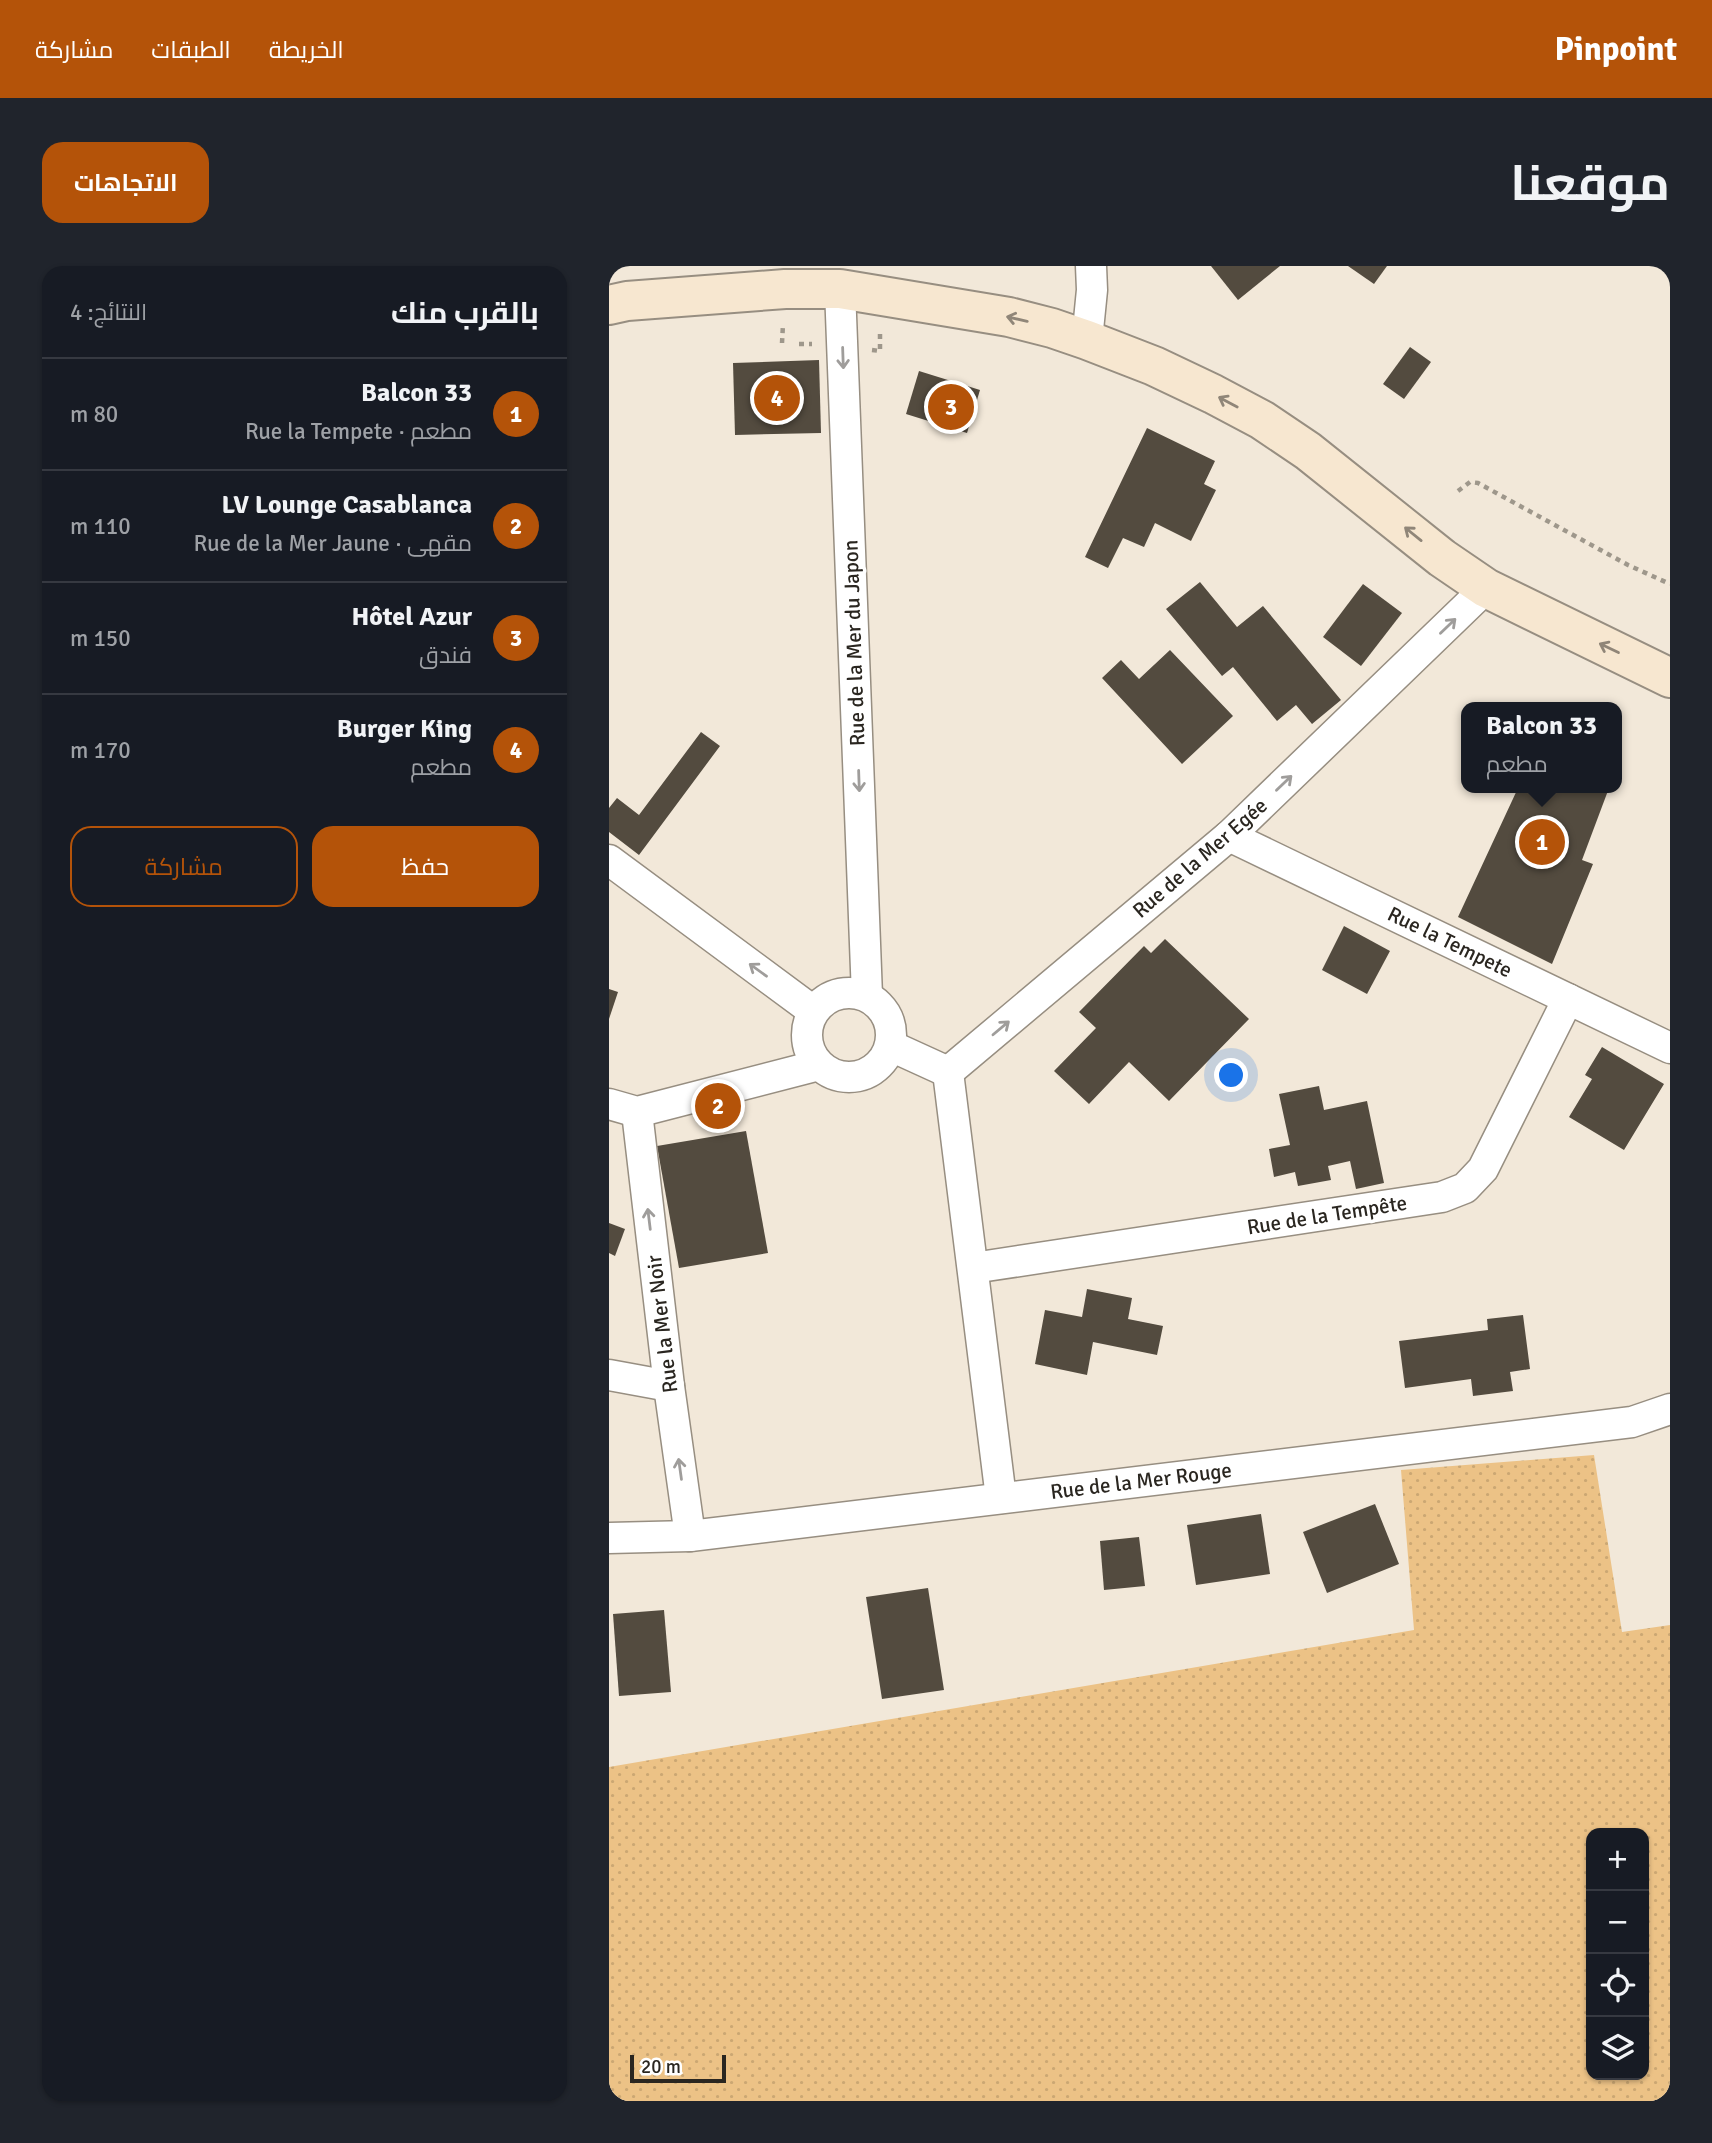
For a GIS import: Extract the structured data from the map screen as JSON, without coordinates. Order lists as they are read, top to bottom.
{
  "streets": {
    "street": [
      "Rue de la Mer du Japon",
      "Rue de la Mer Egée",
      "Rue la Tempete",
      "Rue de la Tempête",
      "Rue la Mer Noir",
      "Rue de la Mer Rouge"
    ]
  },
  "crossings": [
    ["Rue de la Mer Egée", "Rue la Tempete"],
    ["Rue la Tempete", "Rue de la Tempête"],
    ["Rue la Mer Noir", "Rue de la Mer Rouge"]
  ],
  "one_way": ["Rue de la Mer du Japon", "Rue de la Mer Egée", "Rue la Mer Noir"],
  "scale_bar": "20 m",
  "page": {
    "header": "Pinpoint",
    "nav": ["الخريطة", "الطبقات", "مشاركة"],
    "title": "موقعنا",
    "buttons": [
      "الاتجاهات",
      ["حفظ", "مشاركة"]
    ],
    "heading": ["بالقرب منك", "النتائج: 4"],
    "list": [
      {
        "mark": "1",
        "name": "Balcon 33",
        "note": "مطعم · Rue la Tempete",
        "value": "80 m"
      },
      {
        "mark": "2",
        "name": "LV Lounge Casablanca",
        "note": "مقهى · Rue de la Mer Jaune",
        "value": "110 m"
      },
      {
        "mark": "3",
        "name": "Hôtel Azur",
        "note": "فندق",
        "value": "150 m"
      },
      {
        "mark": "4",
        "name": "Burger King",
        "note": "مطعم",
        "value": "170 m"
      }
    ],
    "pins": [
      "4",
      "3",
      "1",
      "2"
    ],
    "popup": ["Balcon 33", "مطعم"],
    "map_buttons": ["+", "−"],
    "scale": "20 m"
  }
}
